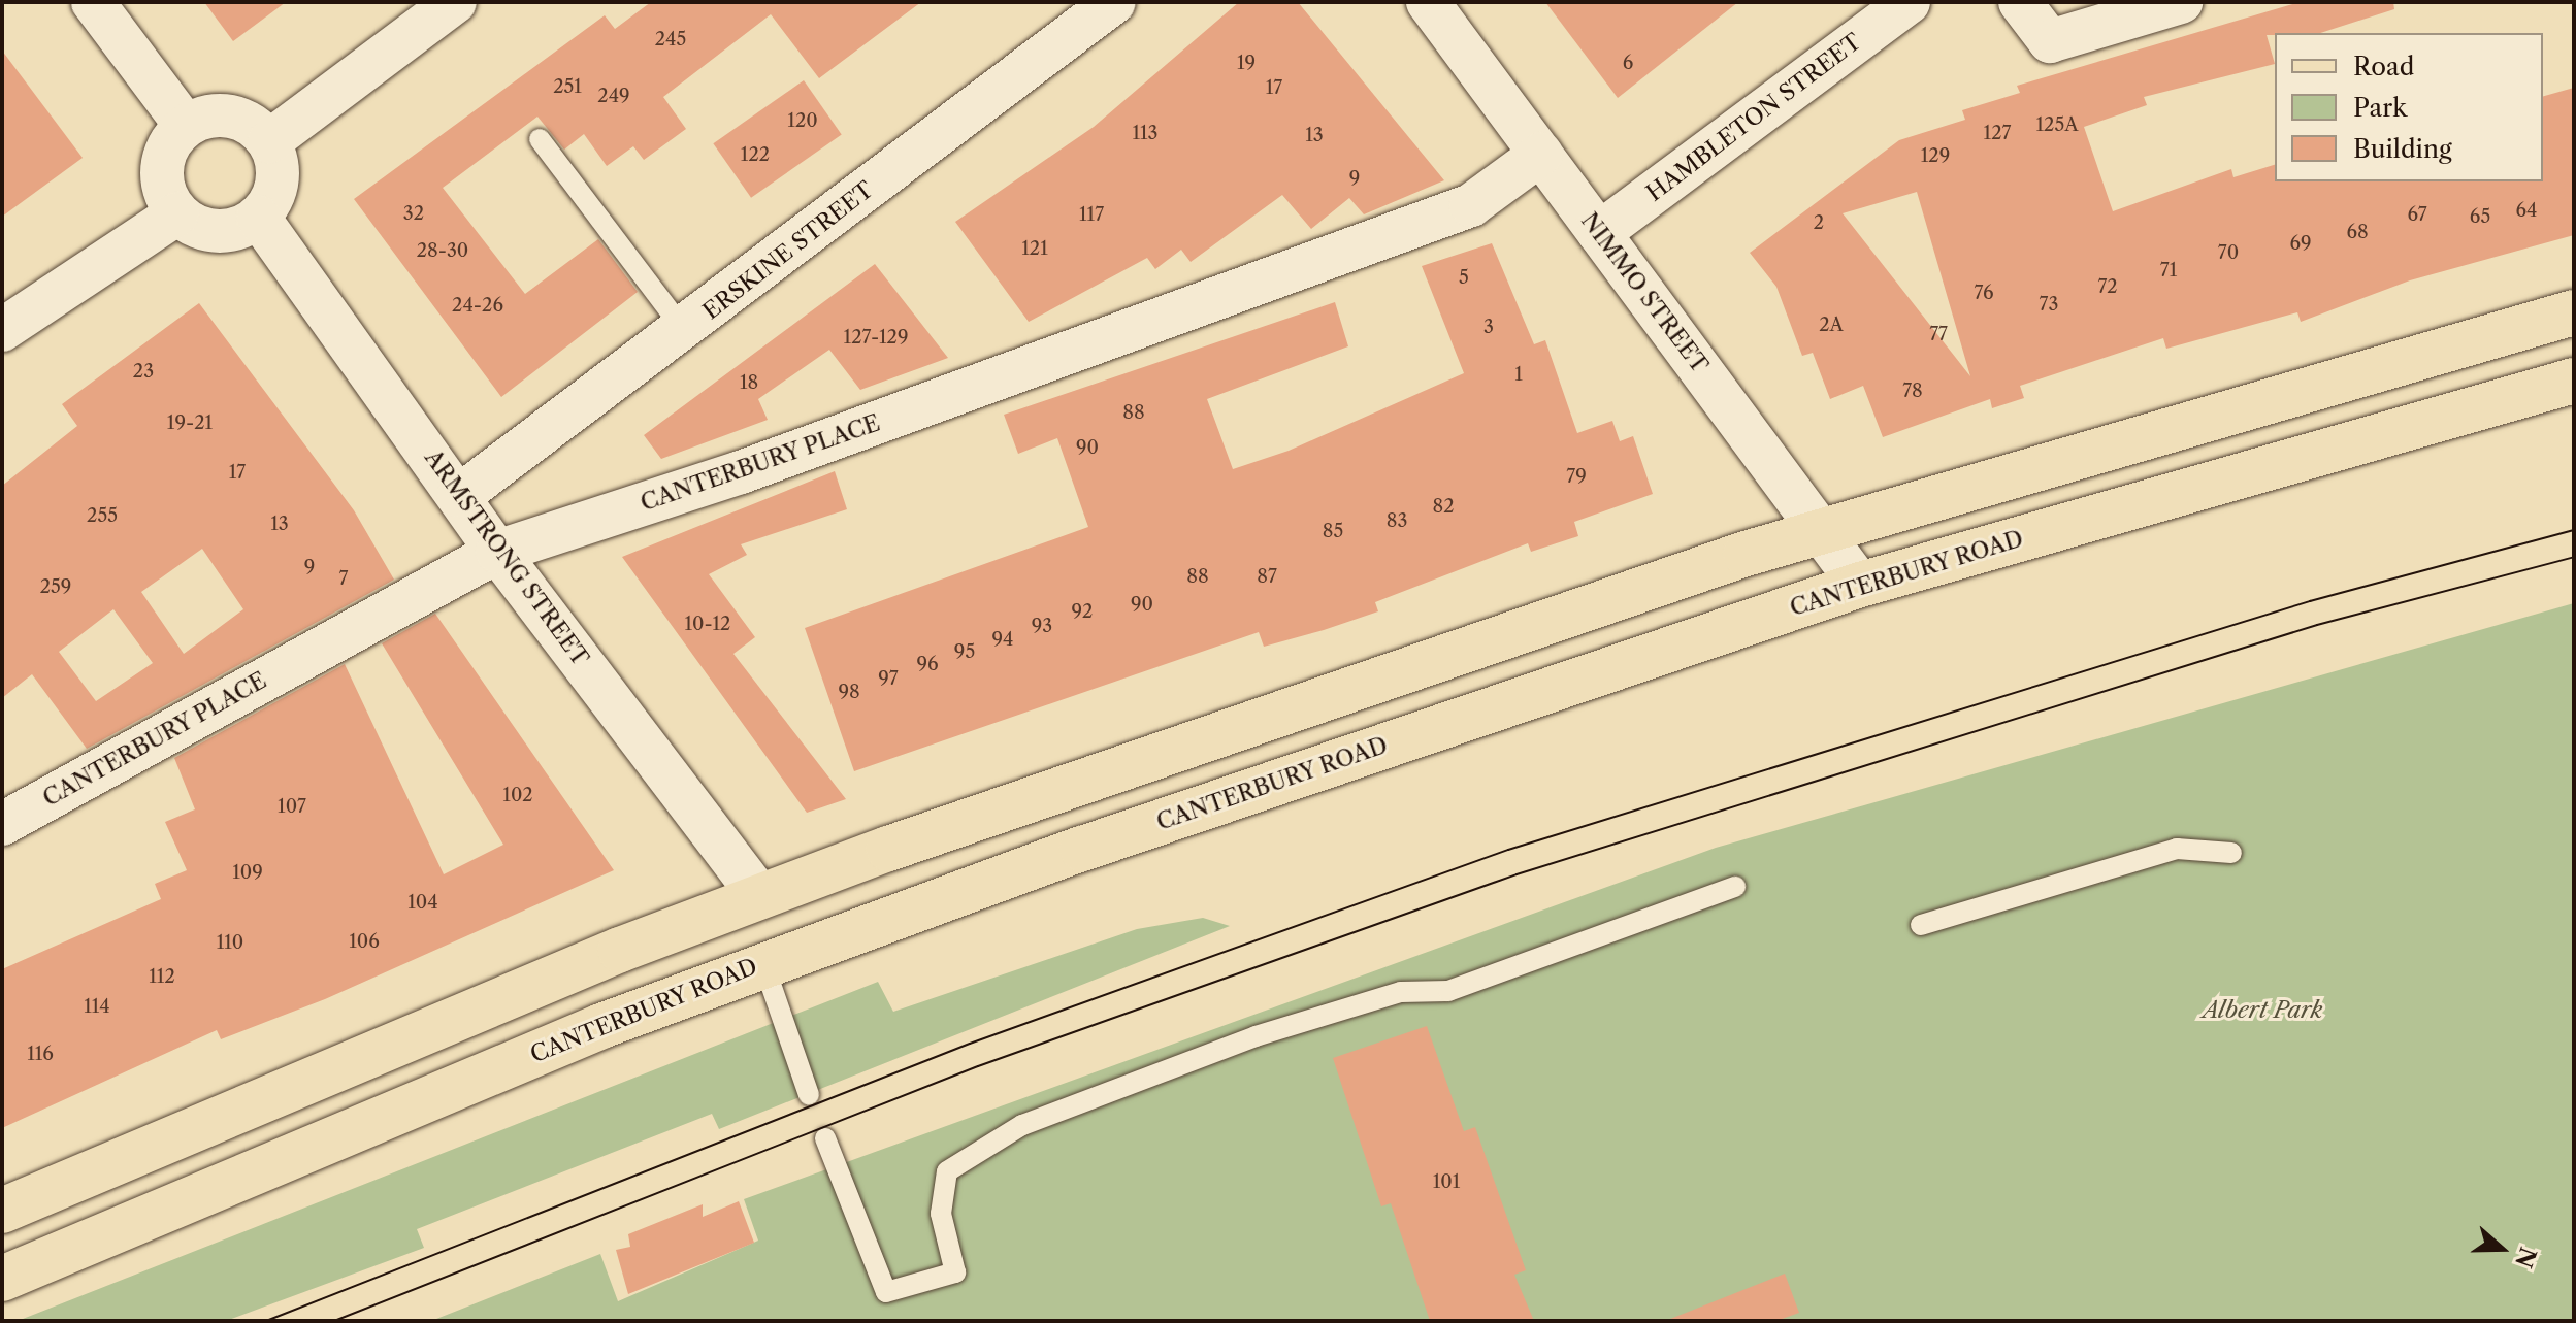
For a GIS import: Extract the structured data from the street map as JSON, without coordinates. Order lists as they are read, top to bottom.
{
  "streets": {
    "main road": ["CANTERBURY ROAD"],
    "street": [
      "HAMBLETON STREET",
      "ERSKINE STREET",
      "NIMMO STREET",
      "CANTERBURY PLACE",
      "ARMSTRONG STREET"
    ]
  },
  "crossings": [
    ["HAMBLETON STREET", "NIMMO STREET"],
    ["ERSKINE STREET", "ARMSTRONG STREET"],
    ["NIMMO STREET", "CANTERBURY PLACE"],
    ["NIMMO STREET", "CANTERBURY ROAD"],
    ["CANTERBURY PLACE", "ARMSTRONG STREET"]
  ],
  "parks": ["Albert Park"],
  "house_numbers": [
    "245",
    "19",
    "6",
    "251",
    "17",
    "249",
    "120",
    "125A",
    "113",
    "127",
    "13",
    "122",
    "129",
    "9",
    "64",
    "32",
    "117",
    "67",
    "65",
    "2",
    "68",
    "69",
    "121",
    "28-30",
    "70",
    "71",
    "5",
    "72",
    "76",
    "73",
    "24-26",
    "2A",
    "3",
    "77",
    "127-129",
    "23",
    "1",
    "18",
    "78",
    "88",
    "19-21",
    "90",
    "17",
    "79",
    "82",
    "255",
    "83",
    "13",
    "85",
    "9",
    "88",
    "87",
    "7",
    "259",
    "90",
    "92",
    "10-12",
    "93",
    "94",
    "95",
    "96",
    "97",
    "98",
    "102",
    "107",
    "109",
    "104",
    "106",
    "110",
    "112",
    "114",
    "116",
    "101"
  ],
  "legend": ["Road", "Park", "Building"],
  "north": "right"
}
